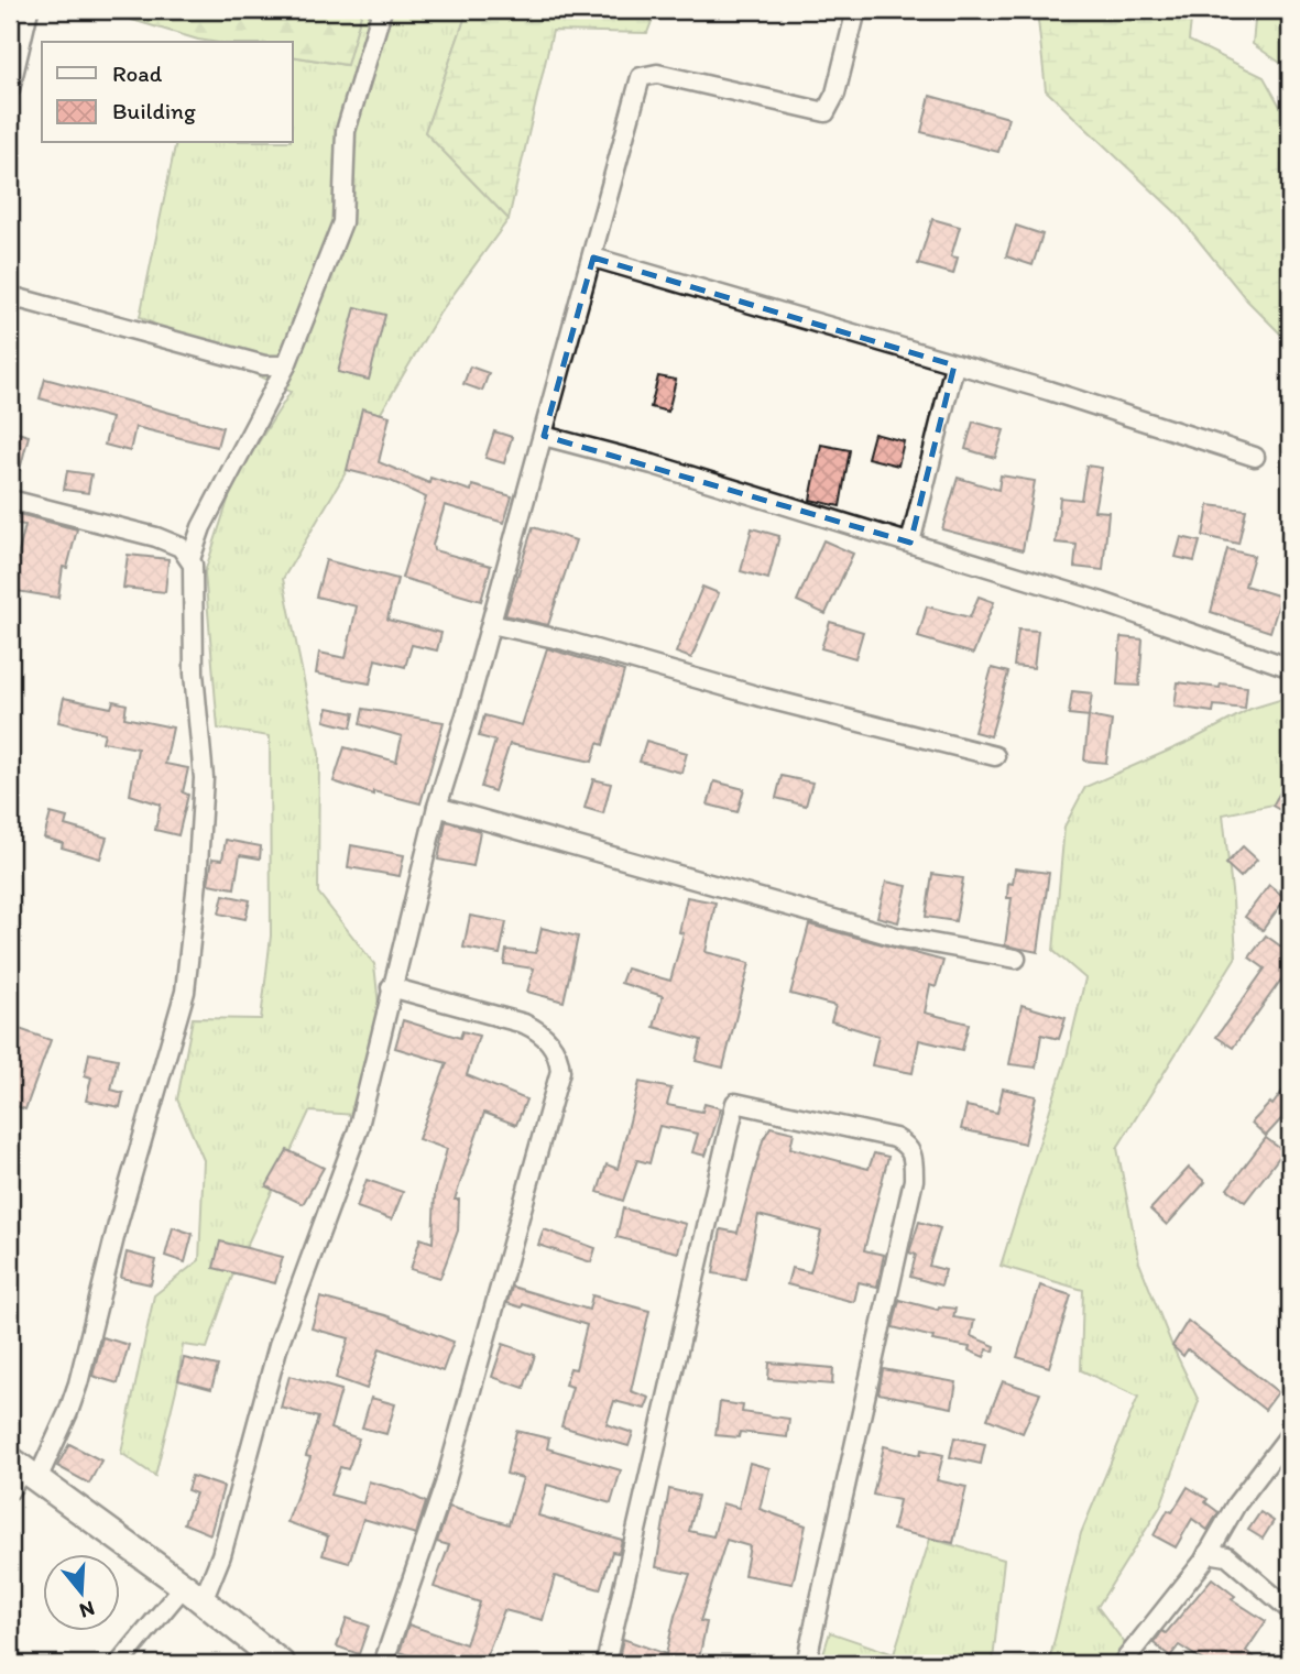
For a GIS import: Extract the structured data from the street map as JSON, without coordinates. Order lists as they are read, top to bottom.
{
  "legend": ["Road", "Building"],
  "north": "bottom"
}
